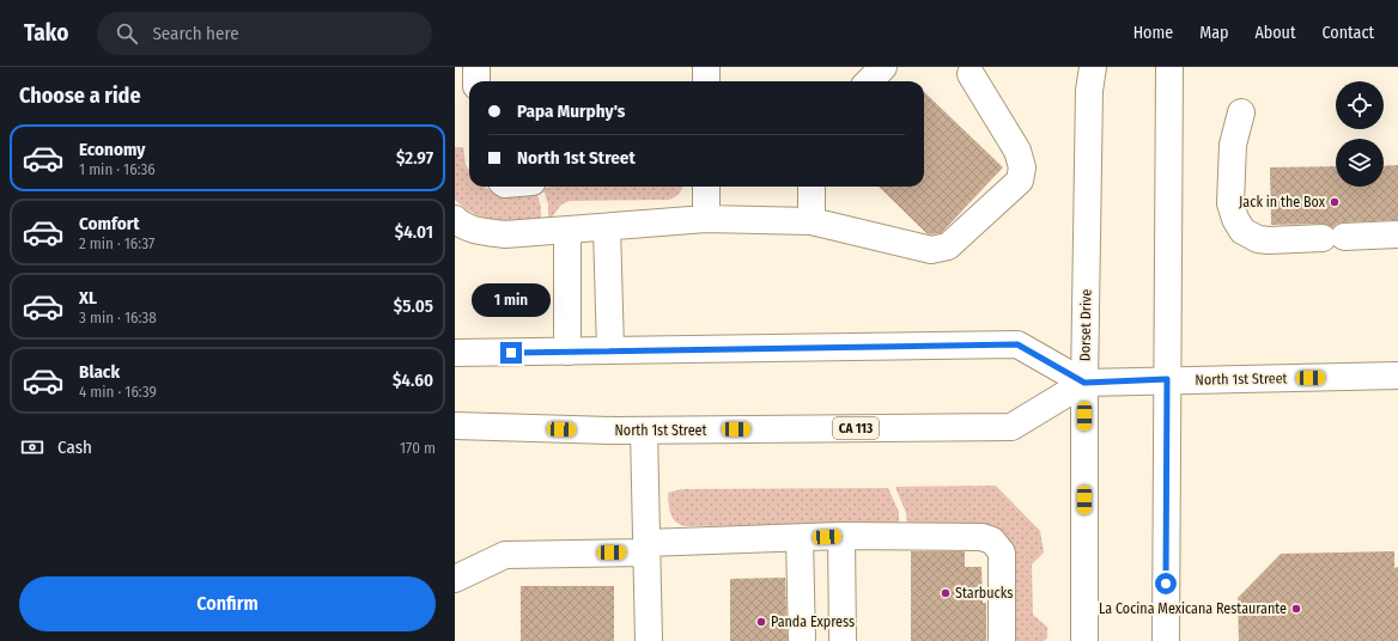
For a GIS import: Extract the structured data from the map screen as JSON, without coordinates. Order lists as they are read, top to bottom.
{
  "streets": {
    "main road": ["Dorset Drive", "North 1st Street", "CA 113"]
  },
  "crossings": [
    ["Dorset Drive", "North 1st Street"]
  ],
  "places": [
    "Jack in the Box",
    "Starbucks",
    "La Cocina Mexicana Restaurante",
    "Panda Express"
  ],
  "page": {
    "header": "Tako",
    "search": "Search here",
    "nav": [
      "Home",
      "Map",
      "About",
      "Contact"
    ],
    "heading": "Choose a ride",
    "banner": ["Papa Murphy's", "North 1st Street"],
    "list": [
      {
        "name": "Economy",
        "note": "1 min · 16:36",
        "value": "$2.97"
      },
      {
        "name": "Comfort",
        "note": "2 min · 16:37",
        "value": "$4.01"
      },
      {
        "name": "XL",
        "note": "3 min · 16:38",
        "value": "$5.05"
      },
      {
        "name": "Black",
        "note": "4 min · 16:39",
        "value": "$4.60"
      }
    ],
    "bubble": "1 min",
    "pay": ["Cash", "170 m"],
    "buttons": "Confirm"
  }
}
